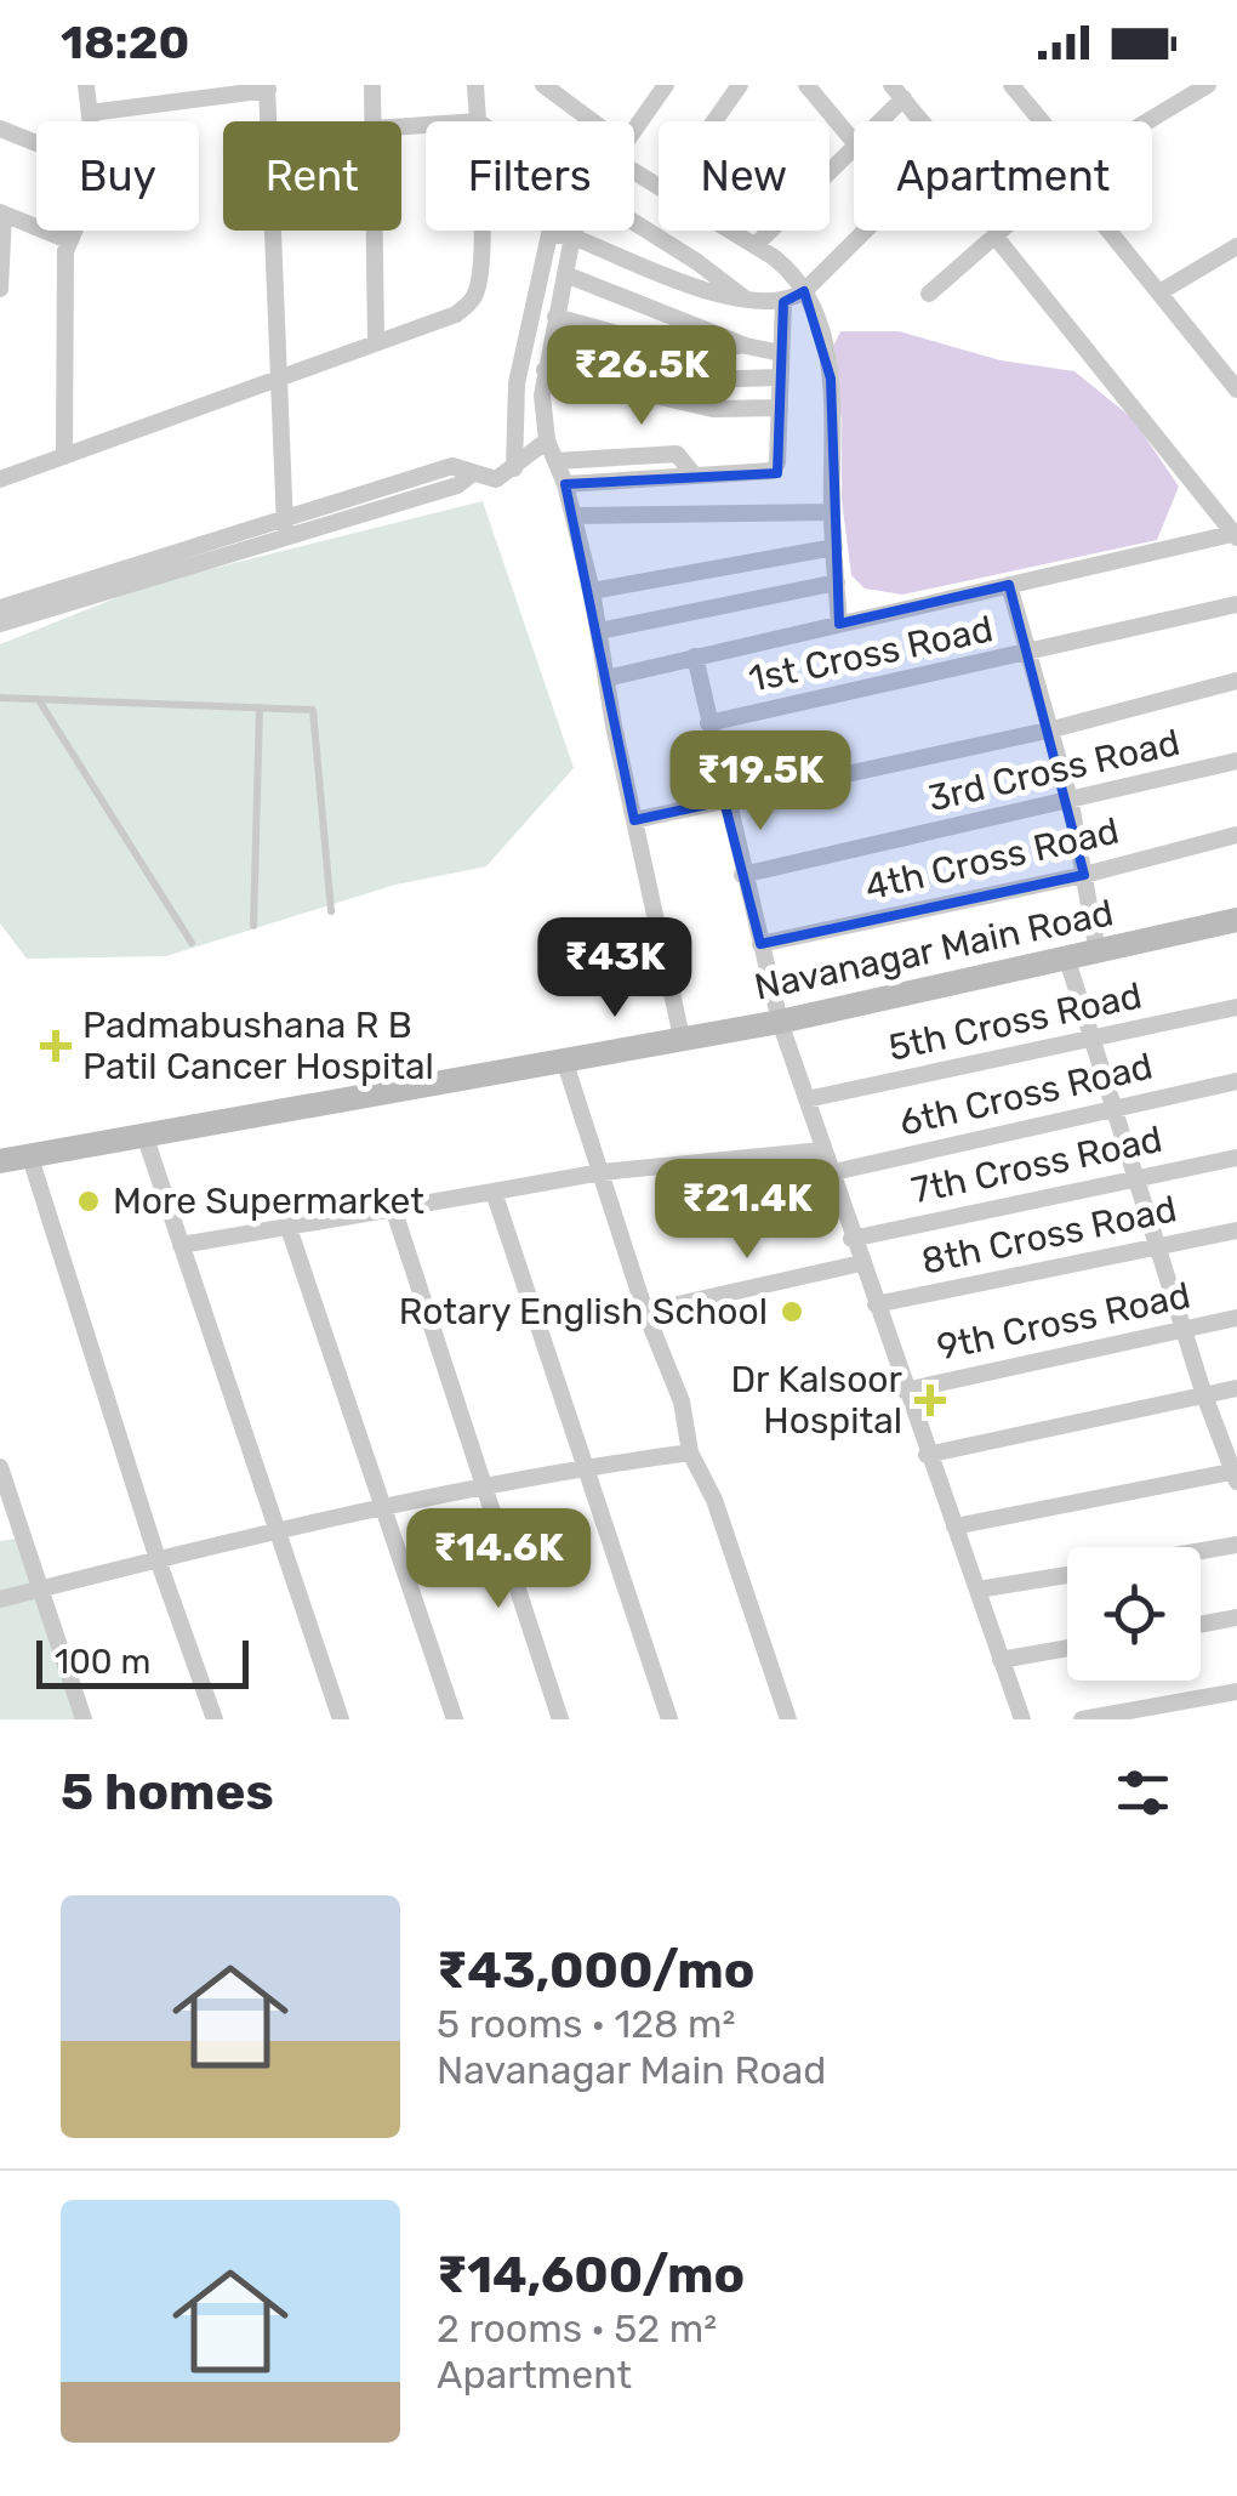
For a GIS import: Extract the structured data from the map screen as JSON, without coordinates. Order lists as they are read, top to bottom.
{
  "streets": {
    "main road": ["Navanagar Main Road"],
    "street": [
      "1st Cross Road",
      "3rd Cross Road",
      "4th Cross Road",
      "5th Cross Road",
      "6th Cross Road",
      "7th Cross Road",
      "8th Cross Road",
      "9th Cross Road"
    ]
  },
  "places": {
    "health": ["Padmabushana R B Patil Cancer Hospital", "Dr Kalsoor Hospital"],
    "other": ["More Supermarket", "Rotary English School"]
  },
  "scale_bar": "100 m",
  "page": {
    "status": "18:20",
    "chip": [
      "Buy",
      "Rent",
      "Filters",
      "New",
      "Apartment"
    ],
    "price": [
      "₹26.5K",
      "₹19.5K",
      "₹43K",
      "₹21.4K",
      "₹14.6K"
    ],
    "scale": "100 m",
    "heading": "5 homes",
    "list": [
      {
        "name": "₹43,000/mo",
        "note": "5 rooms · 128 m² · Navanagar Main Road"
      },
      {
        "name": "₹14,600/mo",
        "note": "2 rooms · 52 m² · Apartment"
      }
    ]
  }
}
